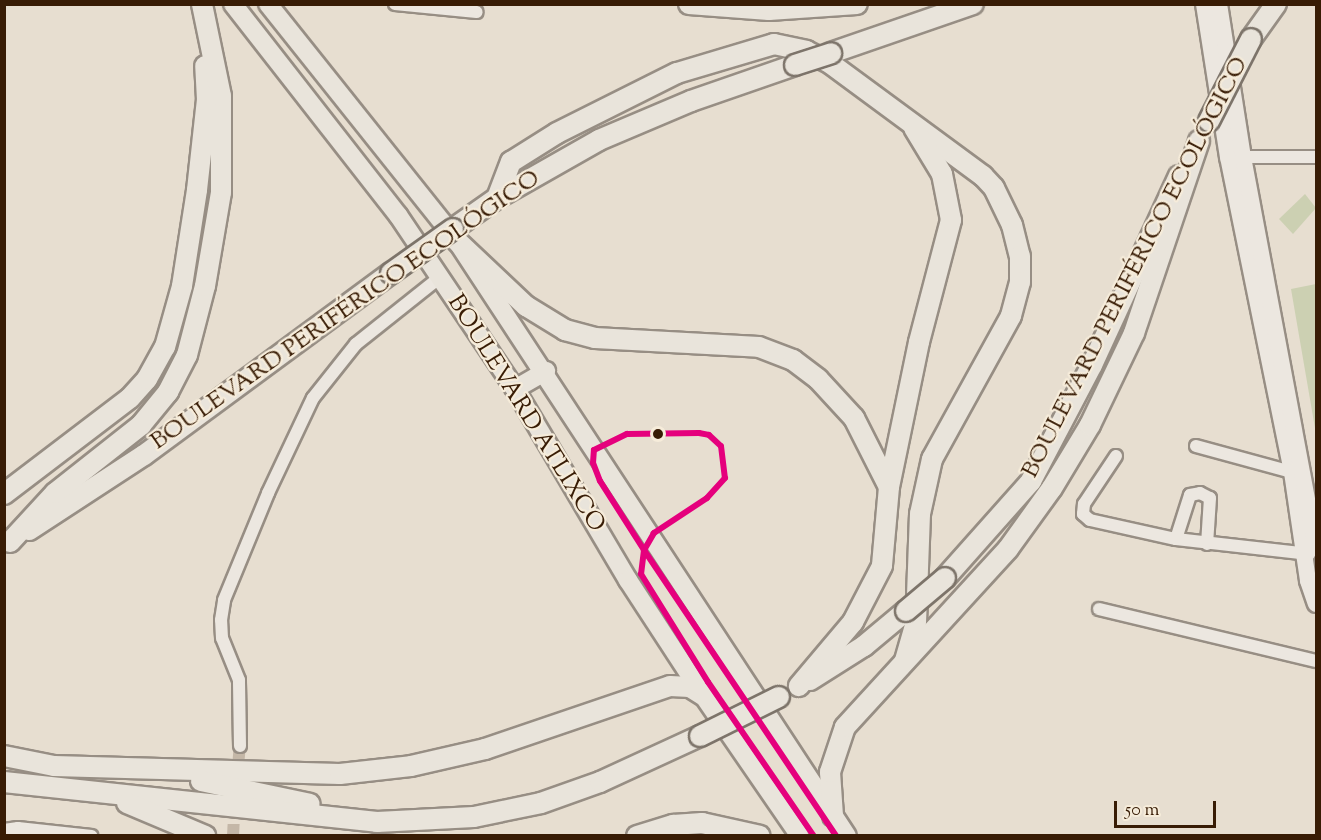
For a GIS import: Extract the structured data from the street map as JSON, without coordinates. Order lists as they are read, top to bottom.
{
  "streets": {
    "highway": ["BOULEVARD PERIFÉRICO ECOLÓGICO"],
    "main road": ["BOULEVARD ATLIXCO"]
  },
  "scale_bar": "50 m"
}
